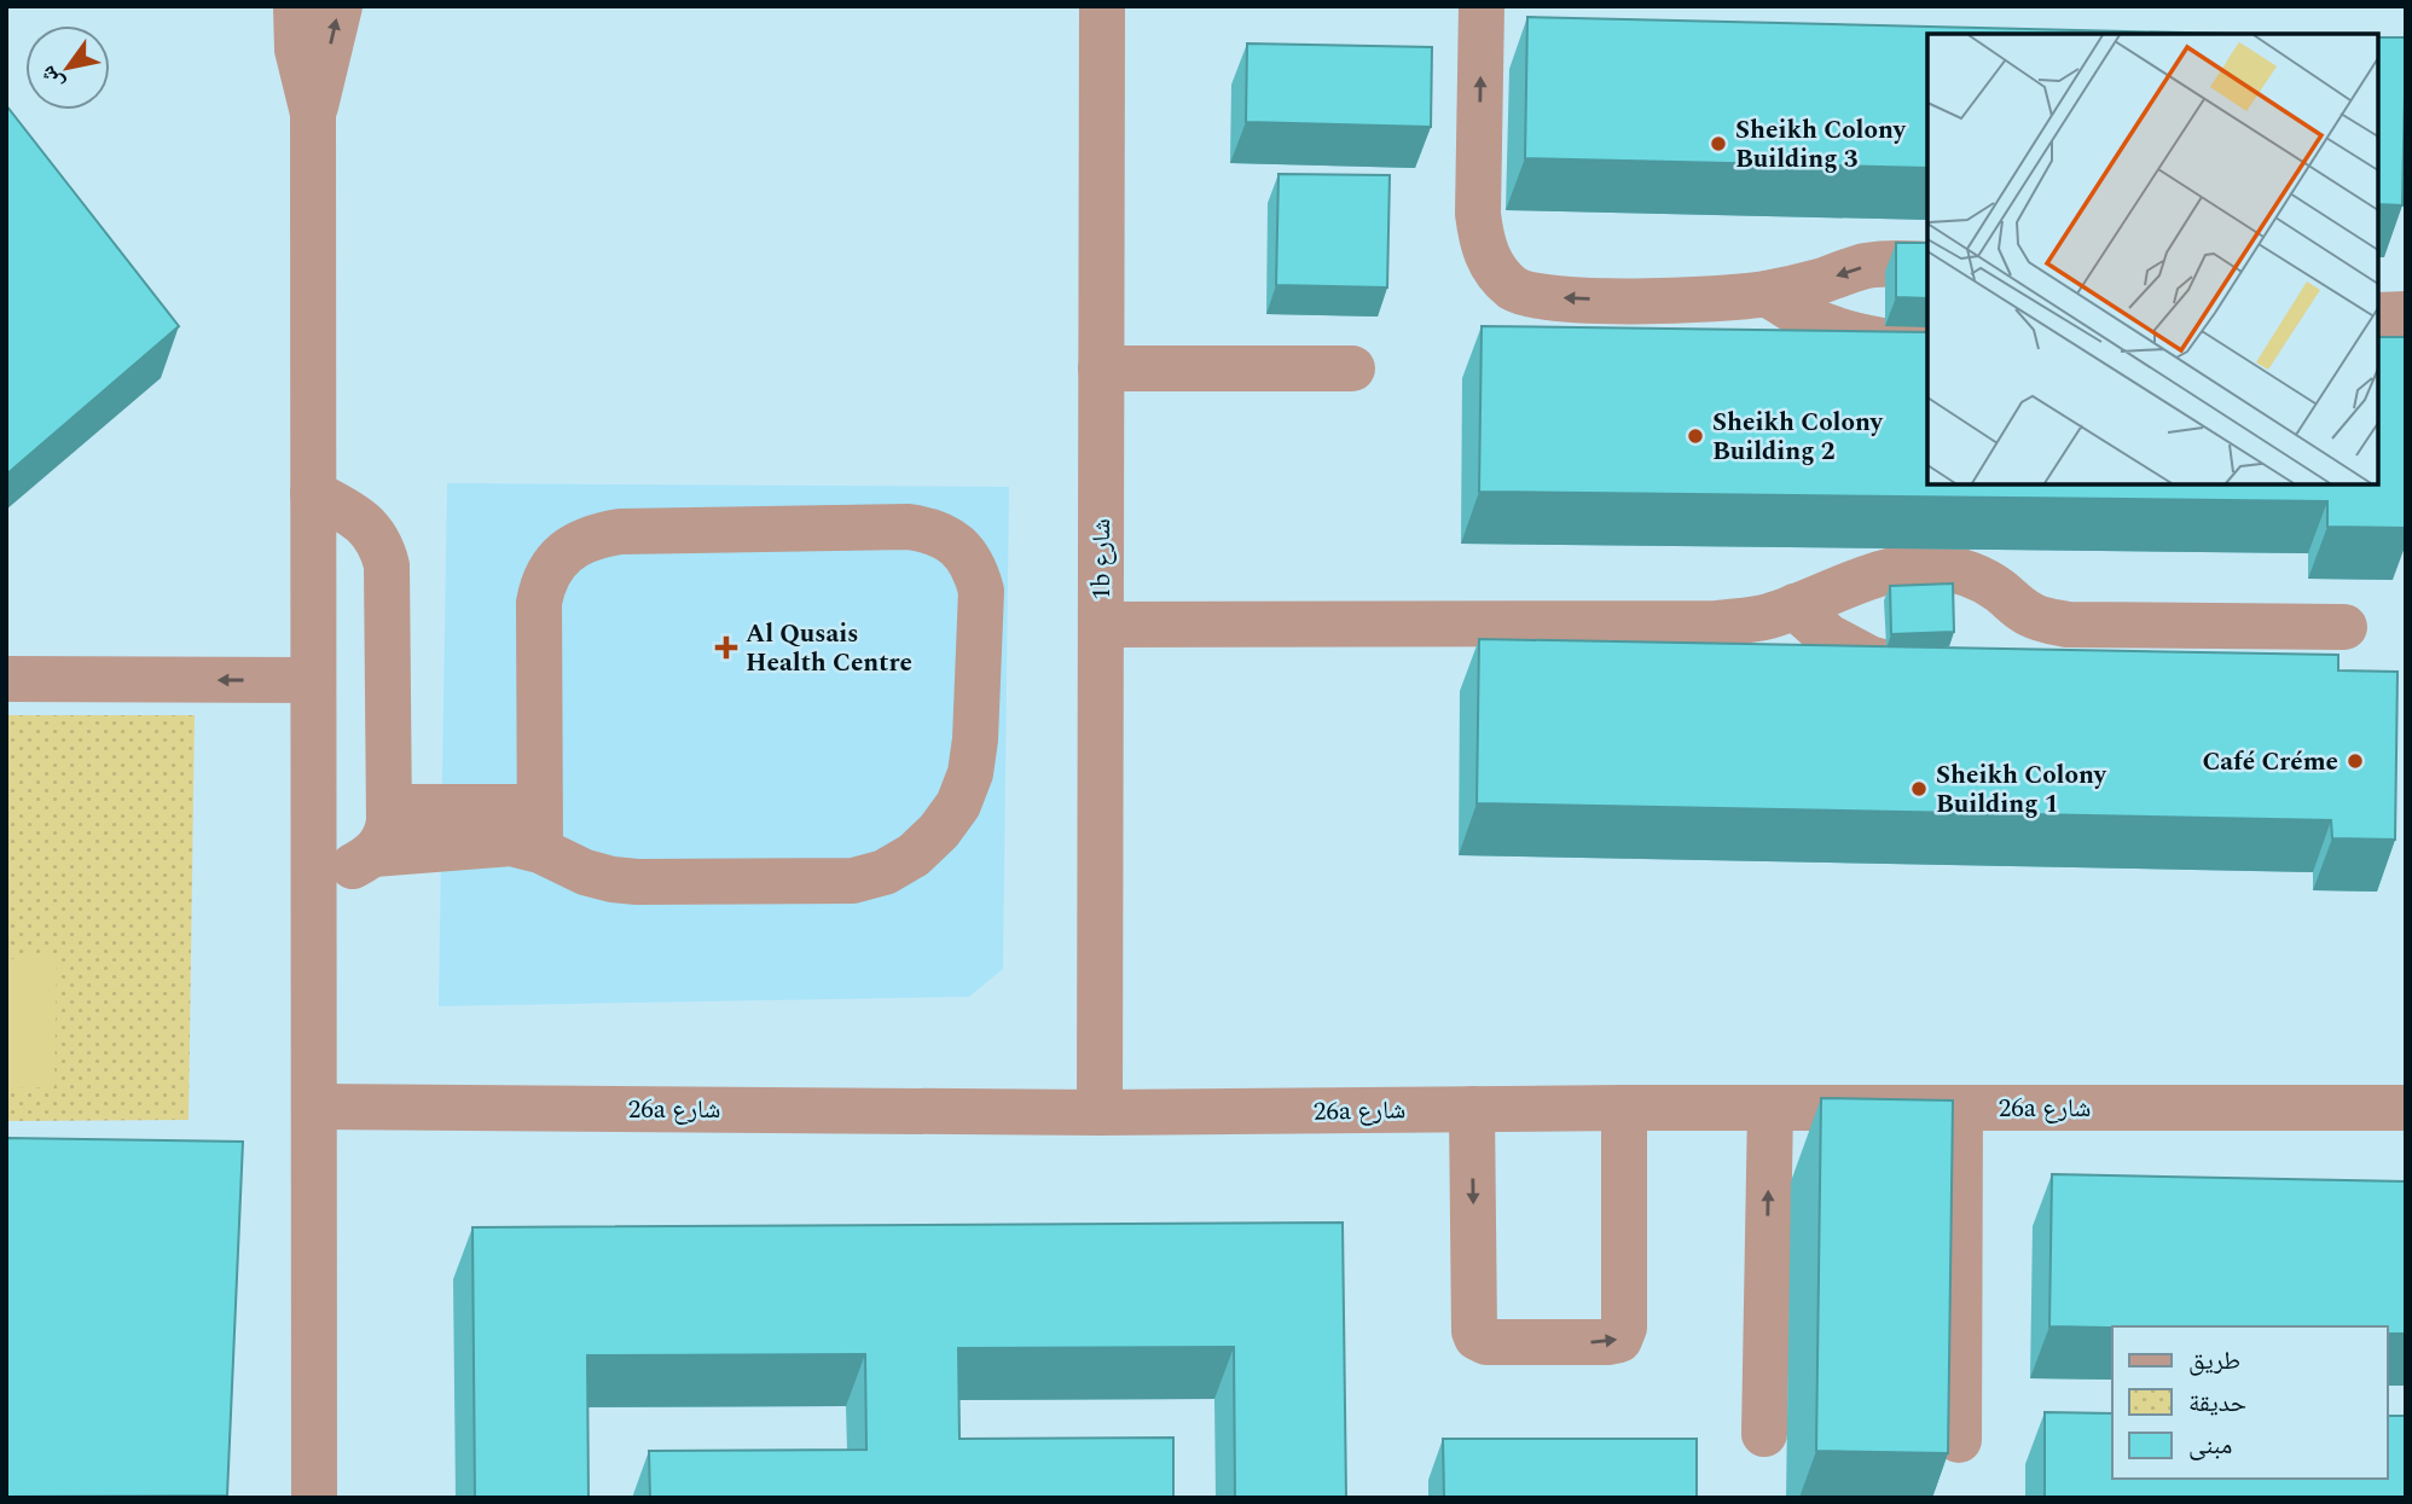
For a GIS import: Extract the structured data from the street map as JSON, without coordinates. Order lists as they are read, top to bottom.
{
  "streets": {
    "street": ["1b شارع", "26a شارع"]
  },
  "crossings": [
    ["1b شارع", "26a شارع"]
  ],
  "places": {
    "other": [
      "Sheikh Colony Building 3",
      "Sheikh Colony Building 2",
      "Café Créme",
      "Sheikh Colony Building 1"
    ],
    "health": ["Al Qusais Health Centre"]
  },
  "legend": ["طريق", "حديقة", "مبنى"],
  "north": "bottom left"
}
